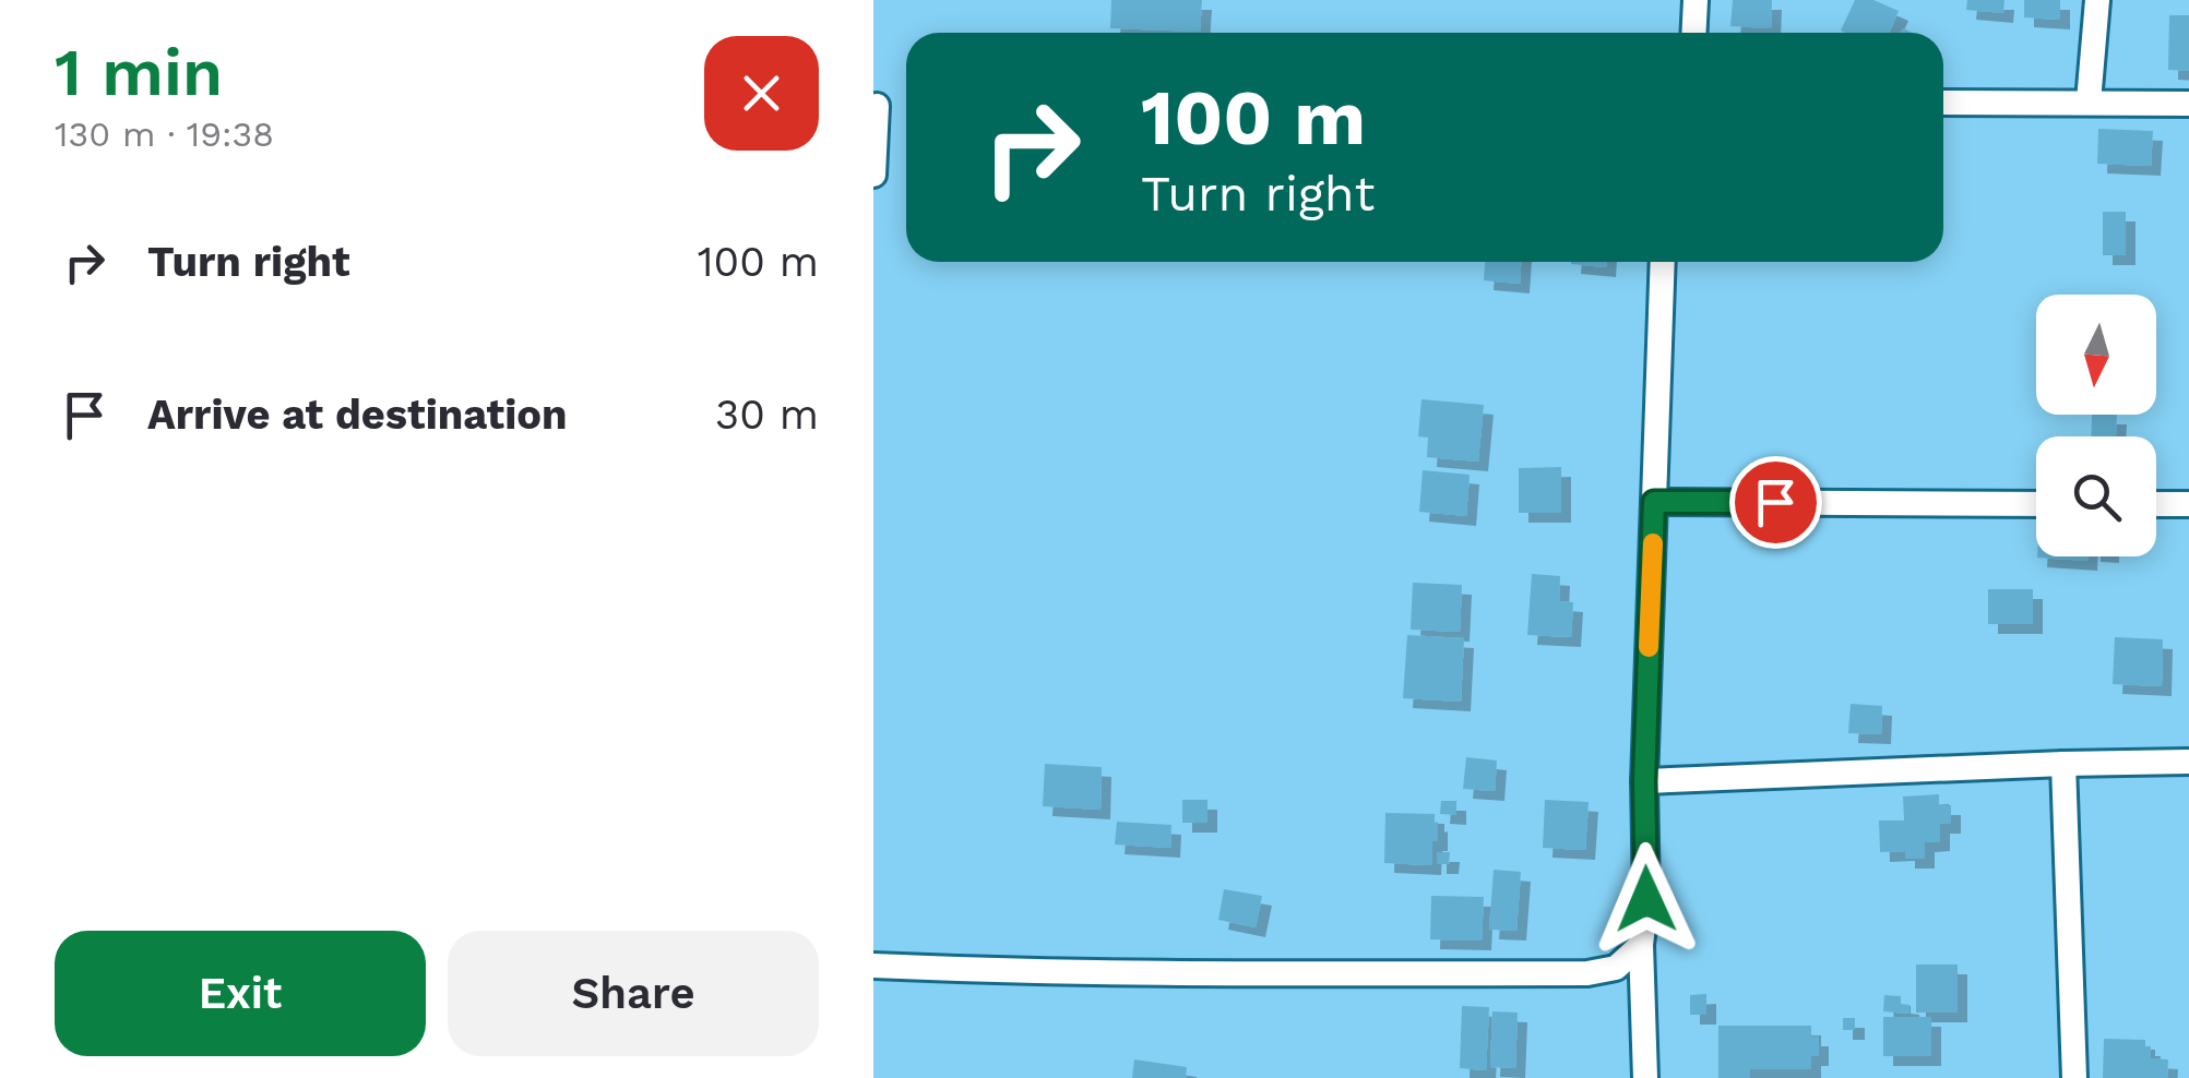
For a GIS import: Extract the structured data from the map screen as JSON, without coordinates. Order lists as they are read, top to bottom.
{
  "north": "bottom",
  "page": {
    "heading": ["1 min", "130 m · 19:38"],
    "turn": ["100 m", "Turn right"],
    "list": [
      {
        "name": "Turn right",
        "value": "100 m"
      },
      {
        "name": "Arrive at destination",
        "value": "30 m"
      }
    ],
    "buttons": ["Exit", "Share"]
  }
}
